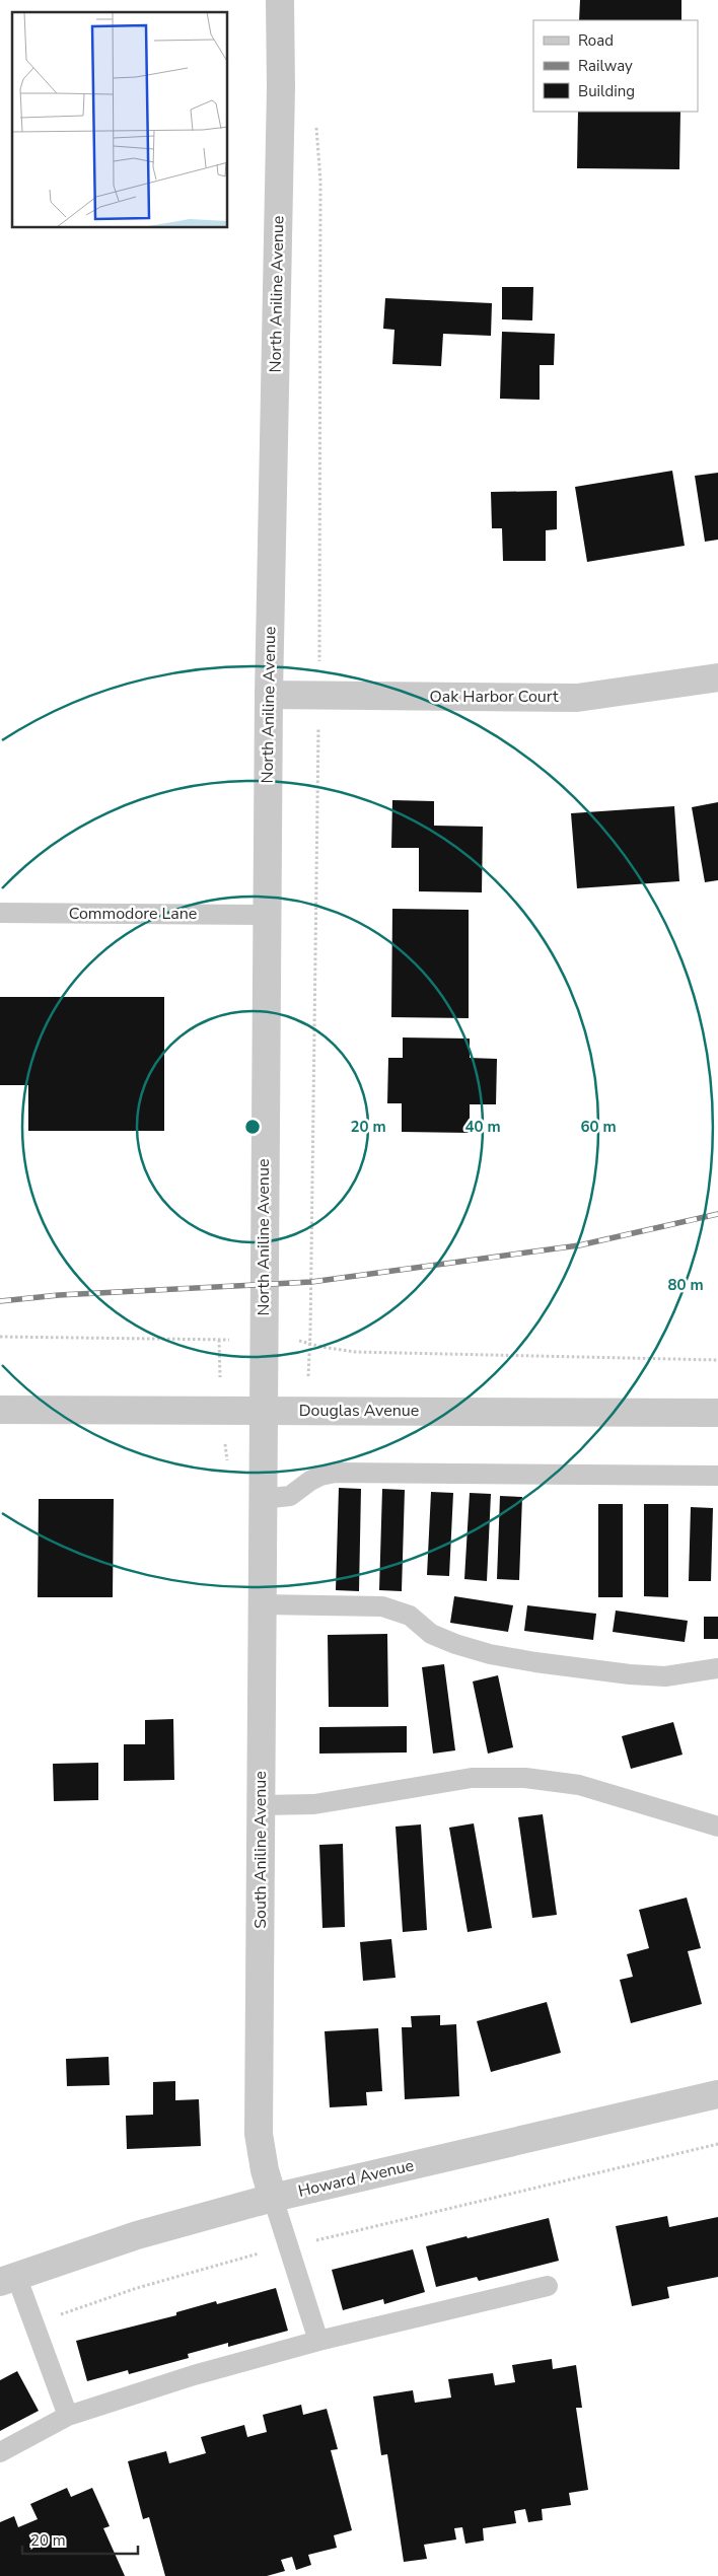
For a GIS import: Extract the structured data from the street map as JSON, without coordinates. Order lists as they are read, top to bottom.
{
  "streets": {
    "street": [
      "North Aniline Avenue",
      "Oak Harbor Court",
      "Douglas Avenue",
      "South Aniline Avenue",
      "Howard Avenue"
    ],
    "lane": ["Commodore Lane"]
  },
  "crossings": [
    ["North Aniline Avenue", "Oak Harbor Court"],
    ["North Aniline Avenue", "Commodore Lane"],
    ["North Aniline Avenue", "Douglas Avenue"],
    ["North Aniline Avenue", "South Aniline Avenue"],
    ["Douglas Avenue", "South Aniline Avenue"],
    ["South Aniline Avenue", "Howard Avenue"]
  ],
  "legend": ["Road", "Railway", "Building"],
  "scale_bar": "20 m",
  "rings": [
    "20 m",
    "40 m",
    "60 m",
    "80 m"
  ]
}
